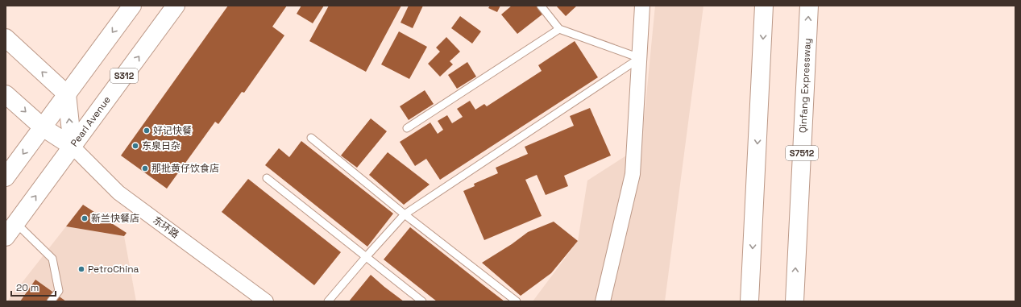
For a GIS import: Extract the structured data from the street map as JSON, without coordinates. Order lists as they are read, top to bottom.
{
  "streets": {
    "main road": [
      "S312",
      "Qinfang Expressway",
      "Pearl Avenue",
      "S7512"
    ],
    "street": ["东环路"]
  },
  "crossings": [
    ["Pearl Avenue", "东环路"]
  ],
  "places": [
    "好记快餐",
    "东泉日杂",
    "那批黄仔饮食店",
    "新兰快餐店",
    "PetroChina"
  ],
  "scale_bar": "20 m"
}
